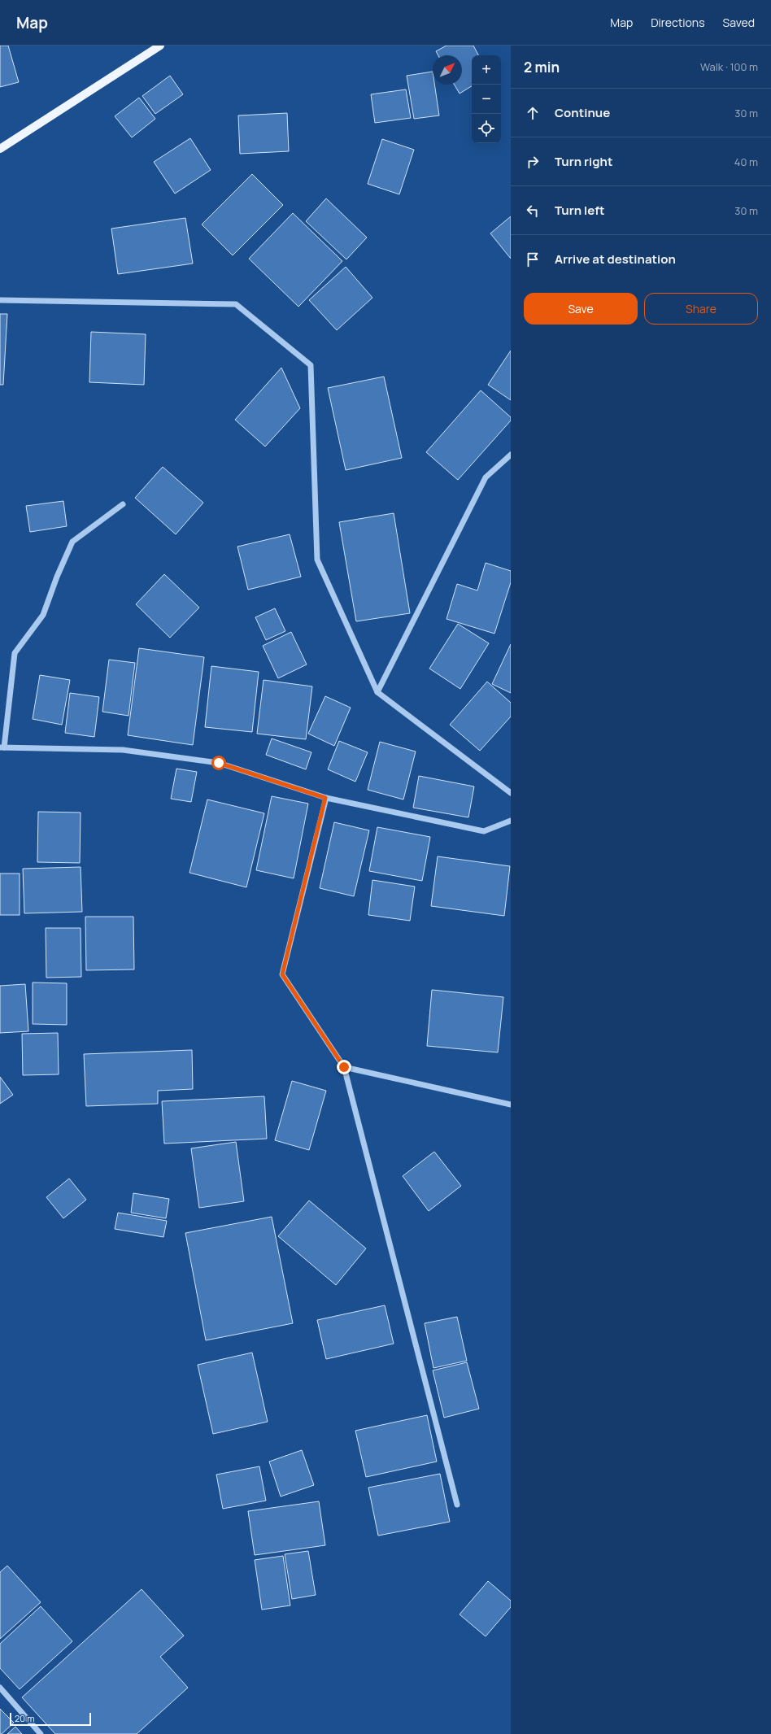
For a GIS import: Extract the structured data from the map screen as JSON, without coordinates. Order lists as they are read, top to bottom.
{
  "scale_bar": "20 m",
  "north": "top right",
  "page": {
    "header": "Map",
    "nav": ["Map", "Directions", "Saved"],
    "heading": ["2 min", "Walk · 100 m"],
    "map_buttons": ["+", "−"],
    "list": [
      ["Continue", "30 m"],
      ["Turn right", "40 m"],
      ["Turn left", "30 m"],
      "Arrive at destination"
    ],
    "buttons": ["Save", "Share"],
    "scale": "20 m"
  }
}
